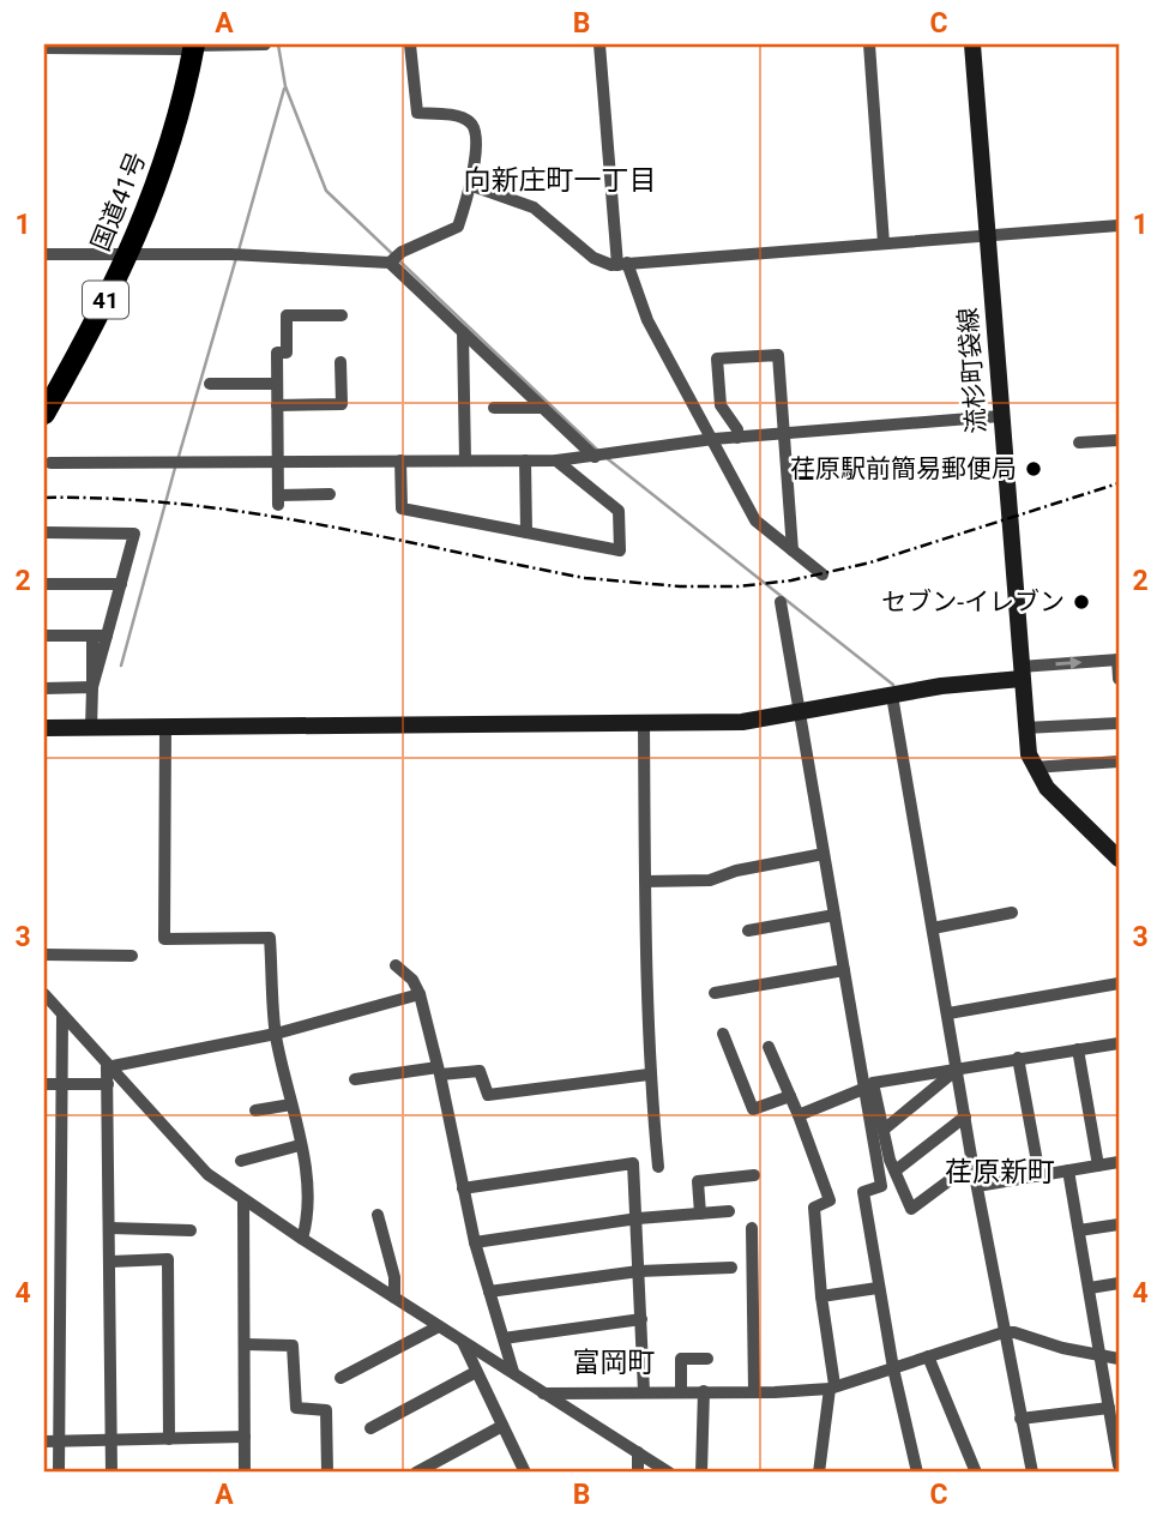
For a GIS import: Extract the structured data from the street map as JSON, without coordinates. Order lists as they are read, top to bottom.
{
  "streets": {
    "highway": ["国道41号", "41"],
    "street": ["流杉町袋線"]
  },
  "districts": ["向新庄町一丁目", "荏原新町", "富岡町"],
  "places": ["荏原駅前簡易郵便局", "セブン-イレブン"],
  "grid": {
    "columns": ["A", "B", "C"],
    "rows": [
      "1",
      "2",
      "3",
      "4"
    ]
  }
}
